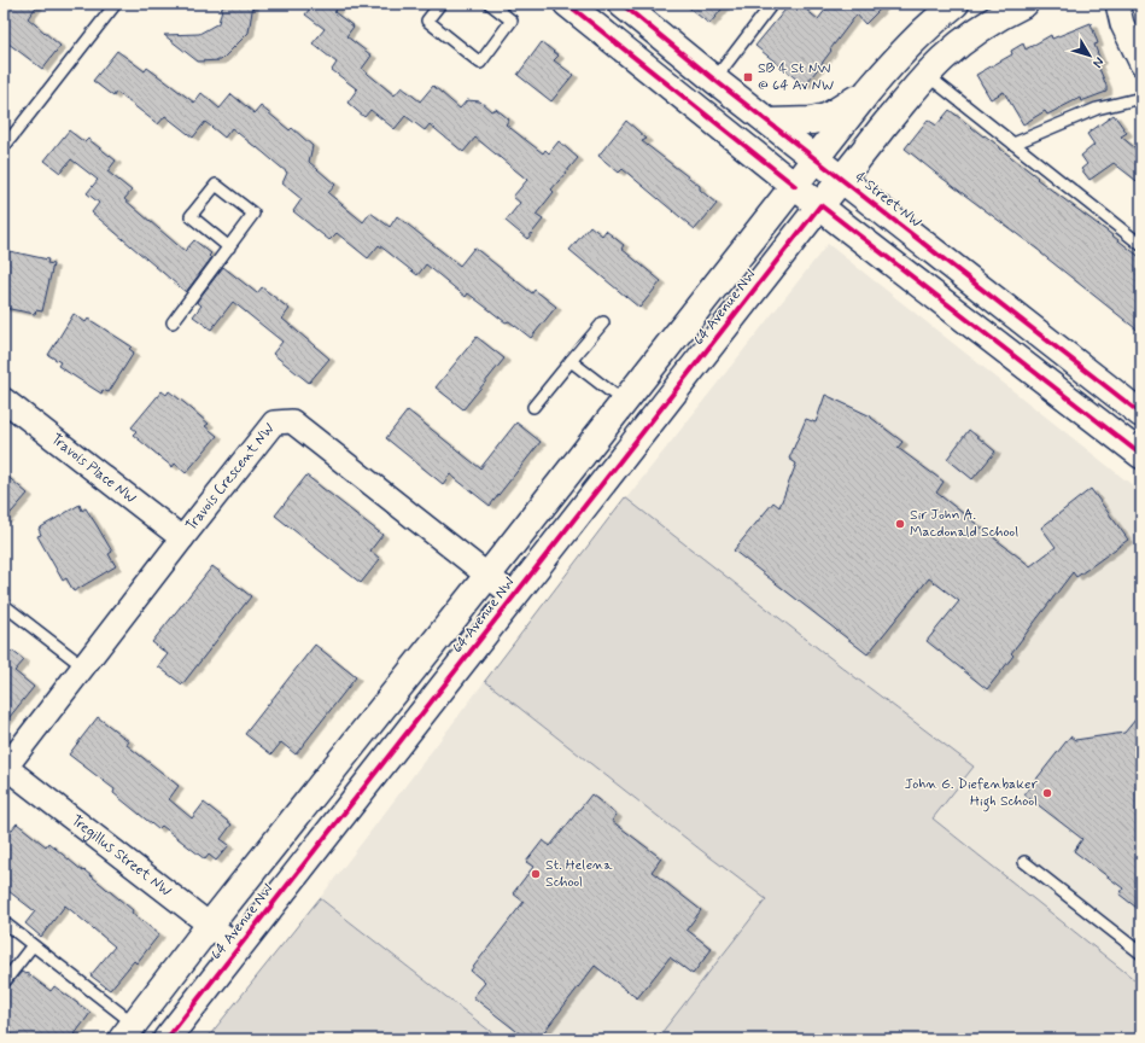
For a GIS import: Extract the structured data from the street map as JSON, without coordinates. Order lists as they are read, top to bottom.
{
  "streets": {
    "main road": ["4 Street NW", "64 Avenue NW"],
    "street": ["Travois Place NW", "Travois Crescent NW", "Tregillus Street NW"]
  },
  "crossings": [
    ["4 Street NW", "64 Avenue NW"],
    ["64 Avenue NW", "Travois Crescent NW"],
    ["64 Avenue NW", "Tregillus Street NW"],
    ["Travois Place NW", "Travois Crescent NW"],
    ["Travois Crescent NW", "Tregillus Street NW"]
  ],
  "places": {
    "transit": ["SB 4 St NW @ 64 Av NW"],
    "other": ["Sir John A. Macdonald School", "John G. Diefenbaker High School", "St. Helena School"]
  },
  "north": "bottom right"
}
